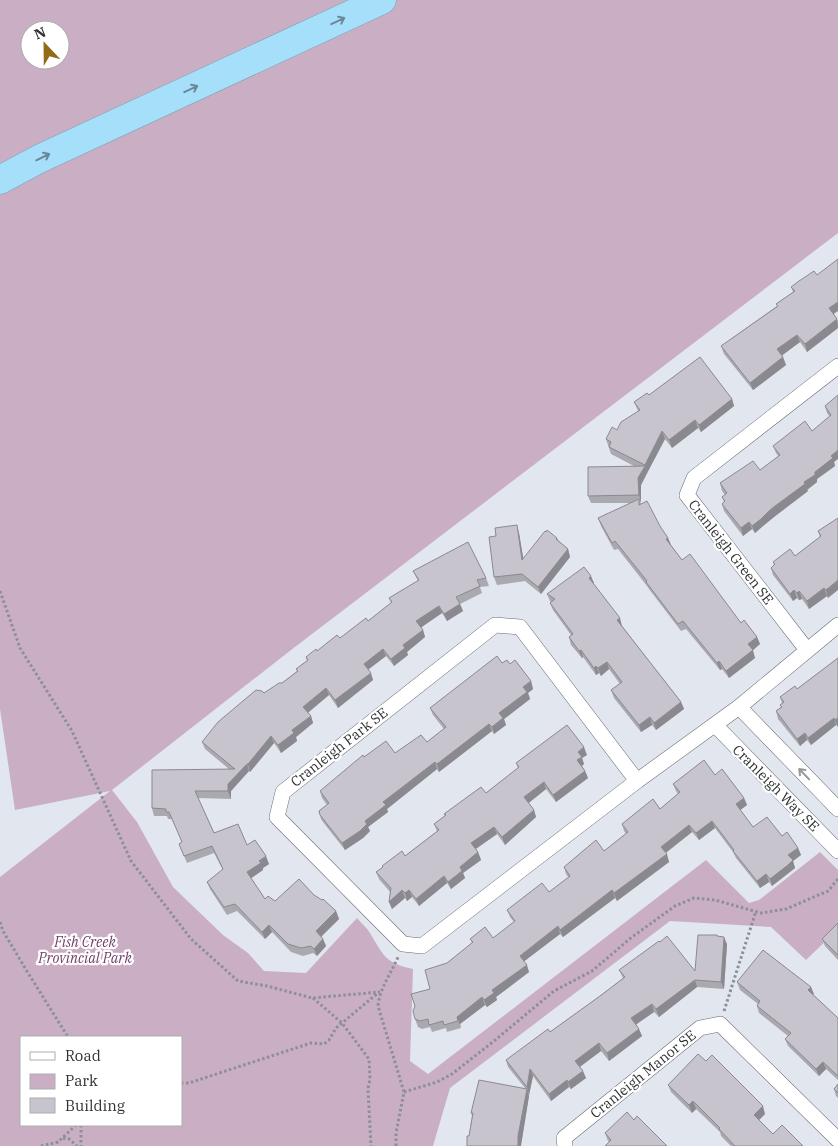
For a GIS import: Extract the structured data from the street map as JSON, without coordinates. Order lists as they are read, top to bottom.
{
  "streets": {
    "street": [
      "Cranleigh Green SE",
      "Cranleigh Park SE",
      "Cranleigh Way SE",
      "Cranleigh Manor SE"
    ]
  },
  "parks": ["Fish Creek Provincial Park"],
  "legend": ["Road", "Park", "Building"],
  "north": "top"
}
